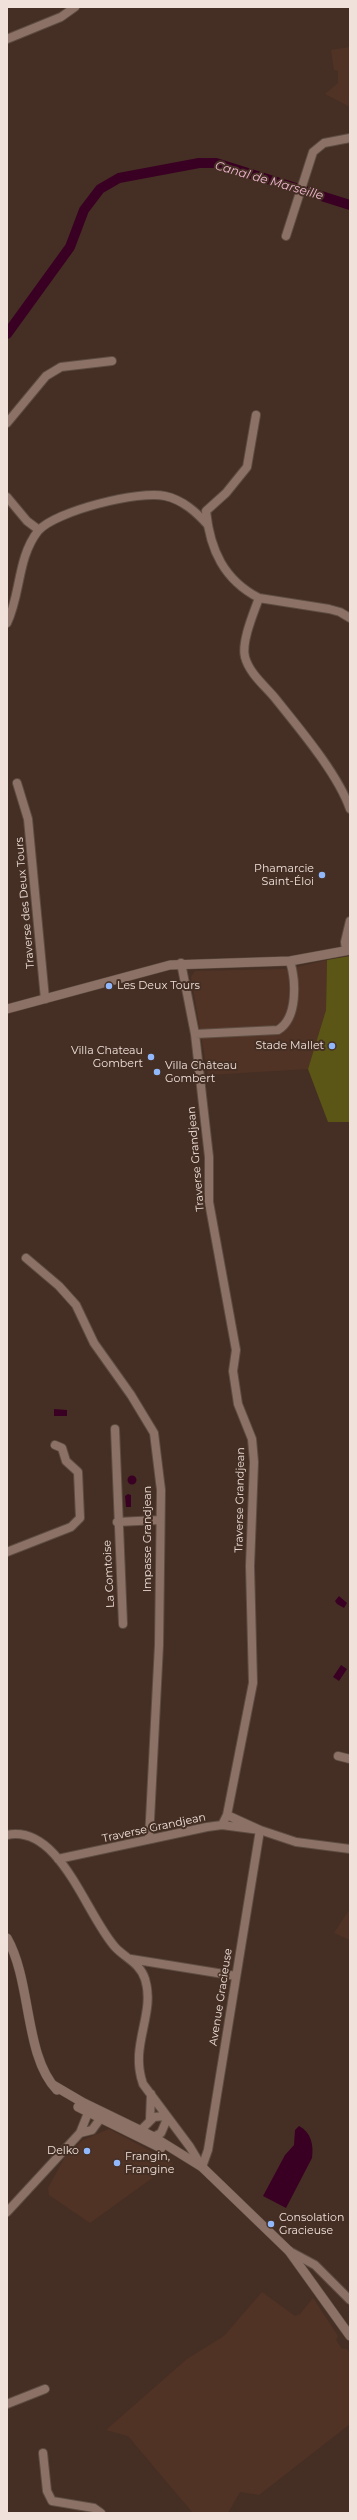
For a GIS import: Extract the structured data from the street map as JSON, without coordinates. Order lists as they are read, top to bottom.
{
  "streets": {
    "street": [
      "Traverse des Deux Tours",
      "Traverse Grandjean",
      "Impasse Grandjean",
      "La Comtoise",
      "Avenue Gracieuse"
    ]
  },
  "crossings": [
    ["Traverse Grandjean", "Impasse Grandjean"]
  ],
  "water": ["Canal de Marseille"],
  "places": [
    "Phamarcie Saint-Éloi",
    "Les Deux Tours",
    "Stade Mallet",
    "Villa Chateau Gombert",
    "Villa Château Gombert",
    "Delko",
    "Frangin, Frangine",
    "Consolation Gracieuse"
  ]
}
